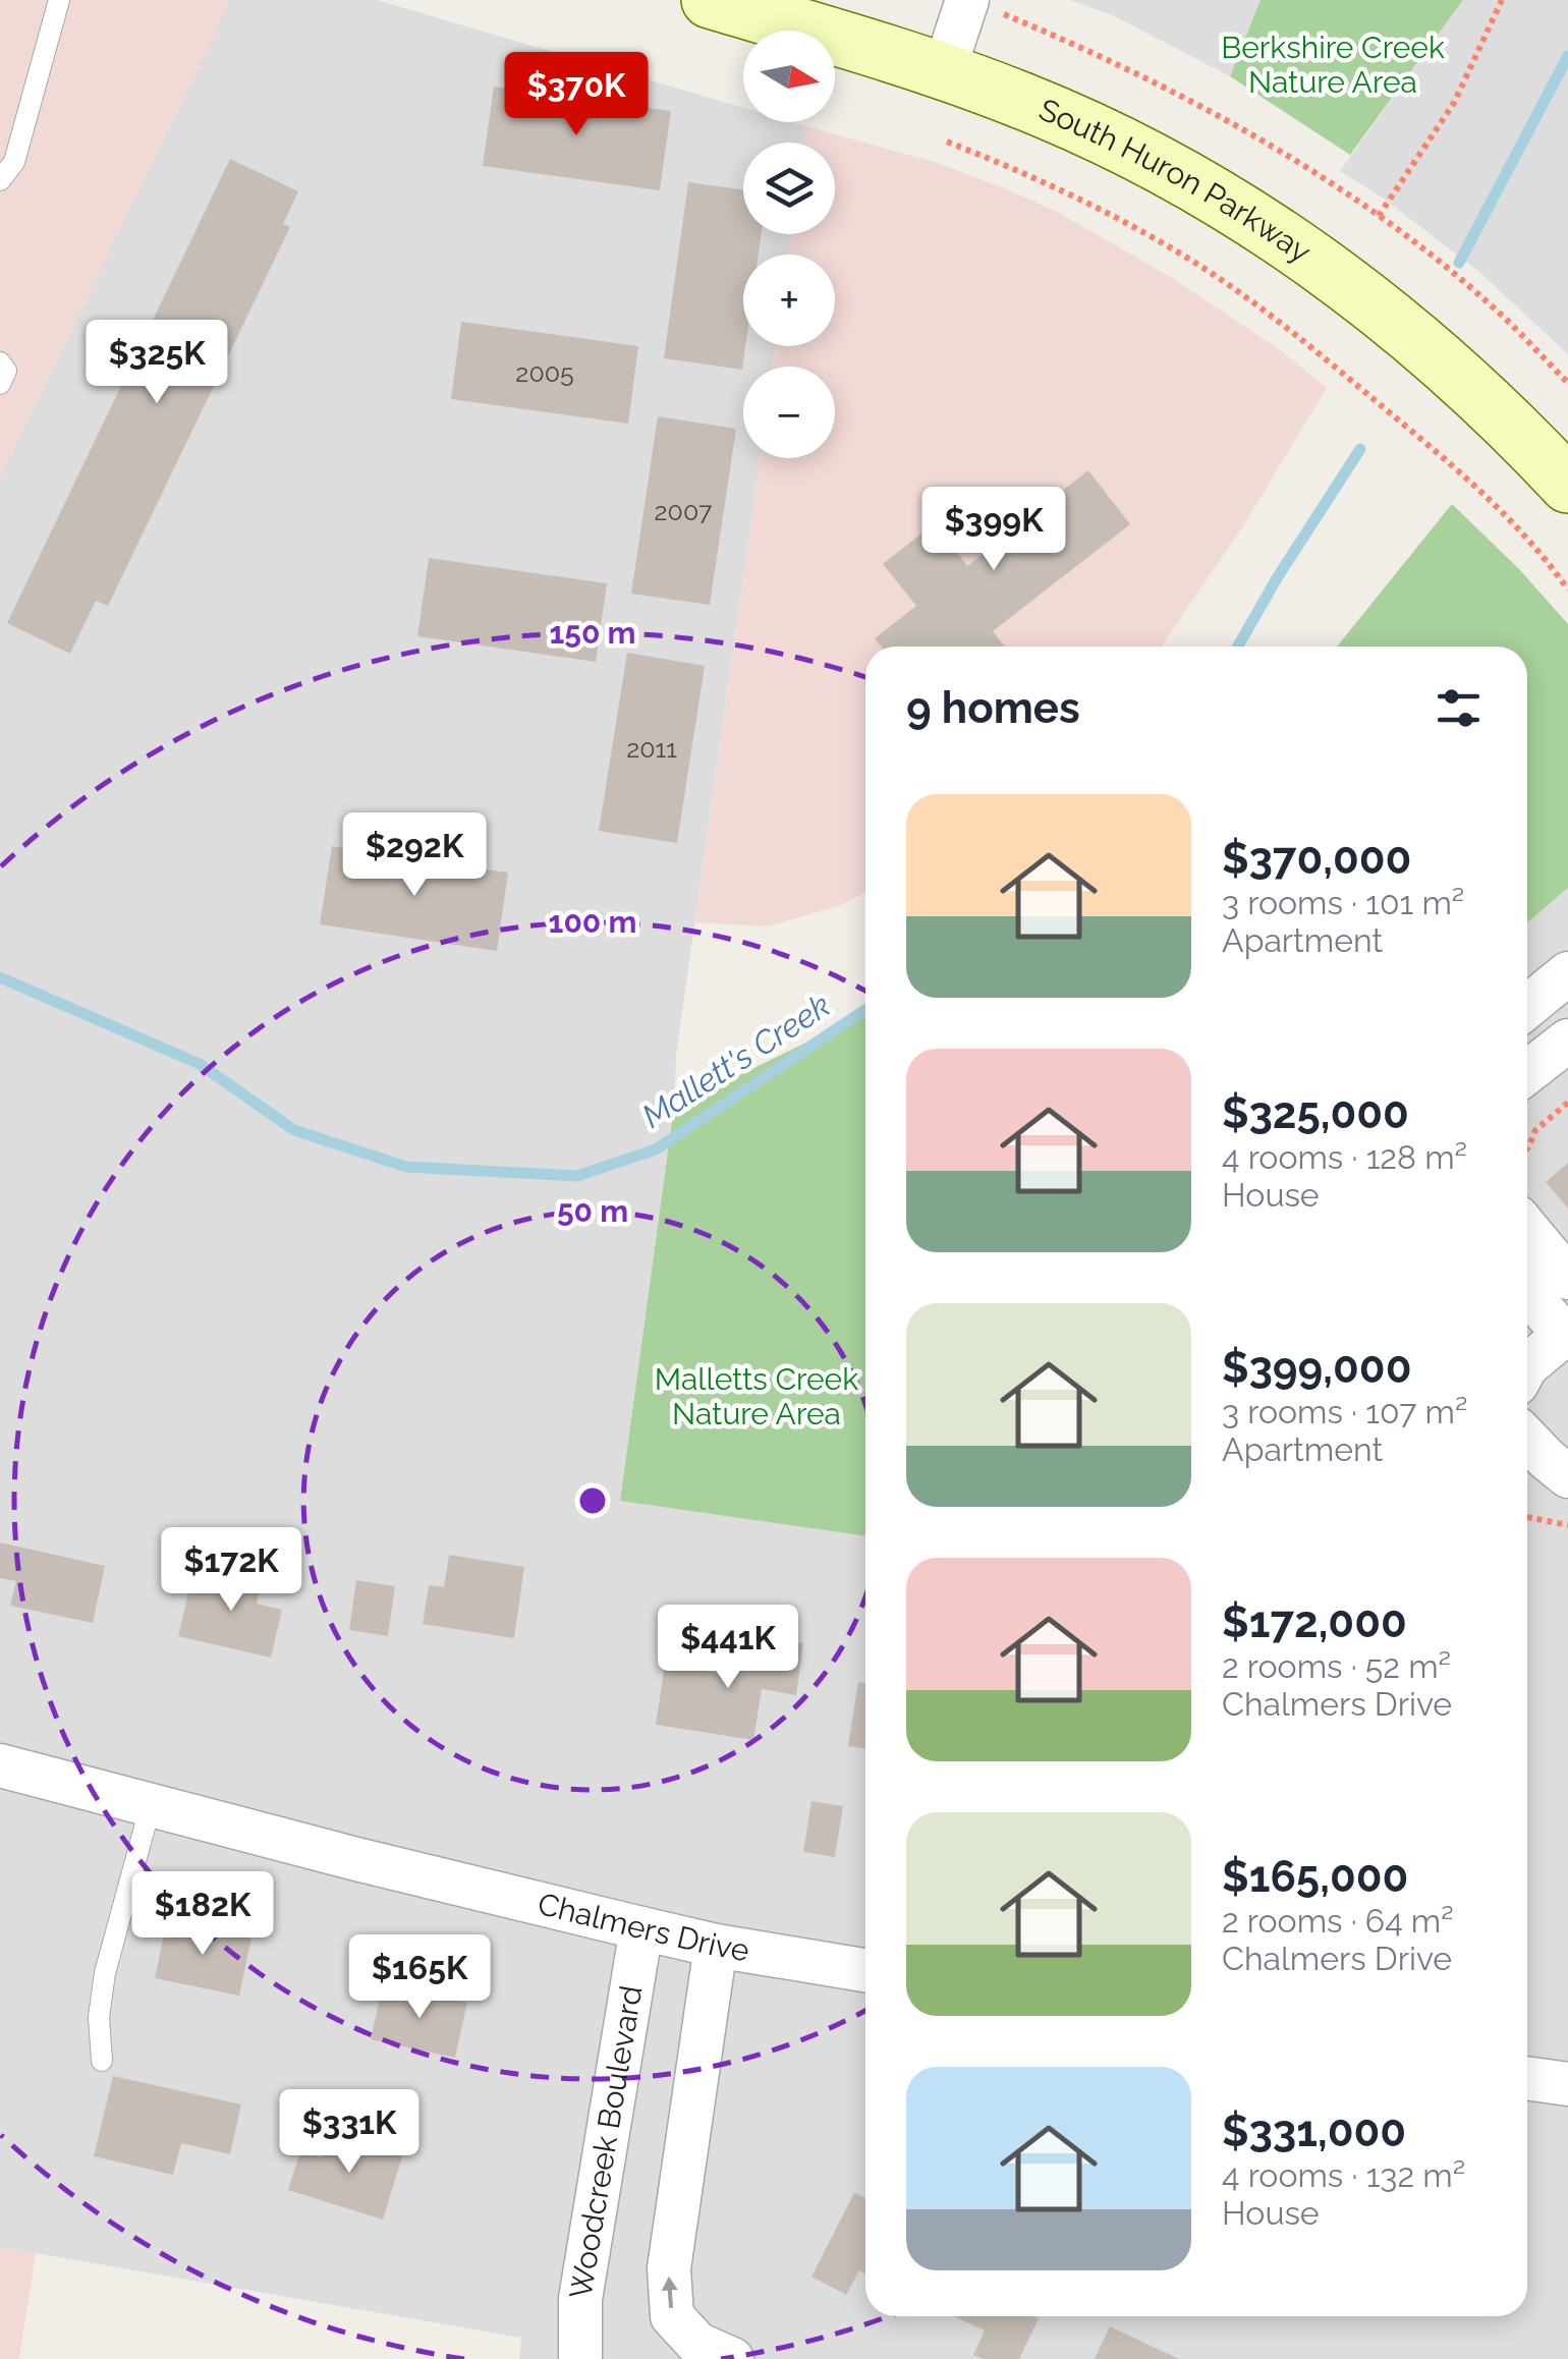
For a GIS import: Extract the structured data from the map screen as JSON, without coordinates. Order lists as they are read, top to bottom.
{
  "streets": {
    "main road": ["South Huron Parkway"],
    "street": ["Chalmers Drive", "Woodcreek Boulevard"]
  },
  "crossings": [
    ["Chalmers Drive", "Woodcreek Boulevard"]
  ],
  "water": ["Mallett's Creek"],
  "parks": ["Berkshire Creek Nature Area", "Malletts Creek Nature Area"],
  "house_numbers": ["2005", "2007", "2011"],
  "north": "right",
  "page": {
    "map_buttons": ["+", "−"],
    "price": [
      "$370K",
      "$325K",
      "$399K",
      "$292K",
      "$172K",
      "$441K",
      "$182K",
      "$165K",
      "$331K"
    ],
    "heading": "9 homes",
    "list": [
      {
        "name": "$370,000",
        "note": "3 rooms · 101 m² · Apartment"
      },
      {
        "name": "$325,000",
        "note": "4 rooms · 128 m² · House"
      },
      {
        "name": "$399,000",
        "note": "3 rooms · 107 m² · Apartment"
      },
      {
        "name": "$172,000",
        "note": "2 rooms · 52 m² · Chalmers Drive"
      },
      {
        "name": "$165,000",
        "note": "2 rooms · 64 m² · Chalmers Drive"
      },
      {
        "name": "$331,000",
        "note": "4 rooms · 132 m² · House"
      }
    ]
  },
  "rings": ["150 m", "100 m", "50 m"]
}
